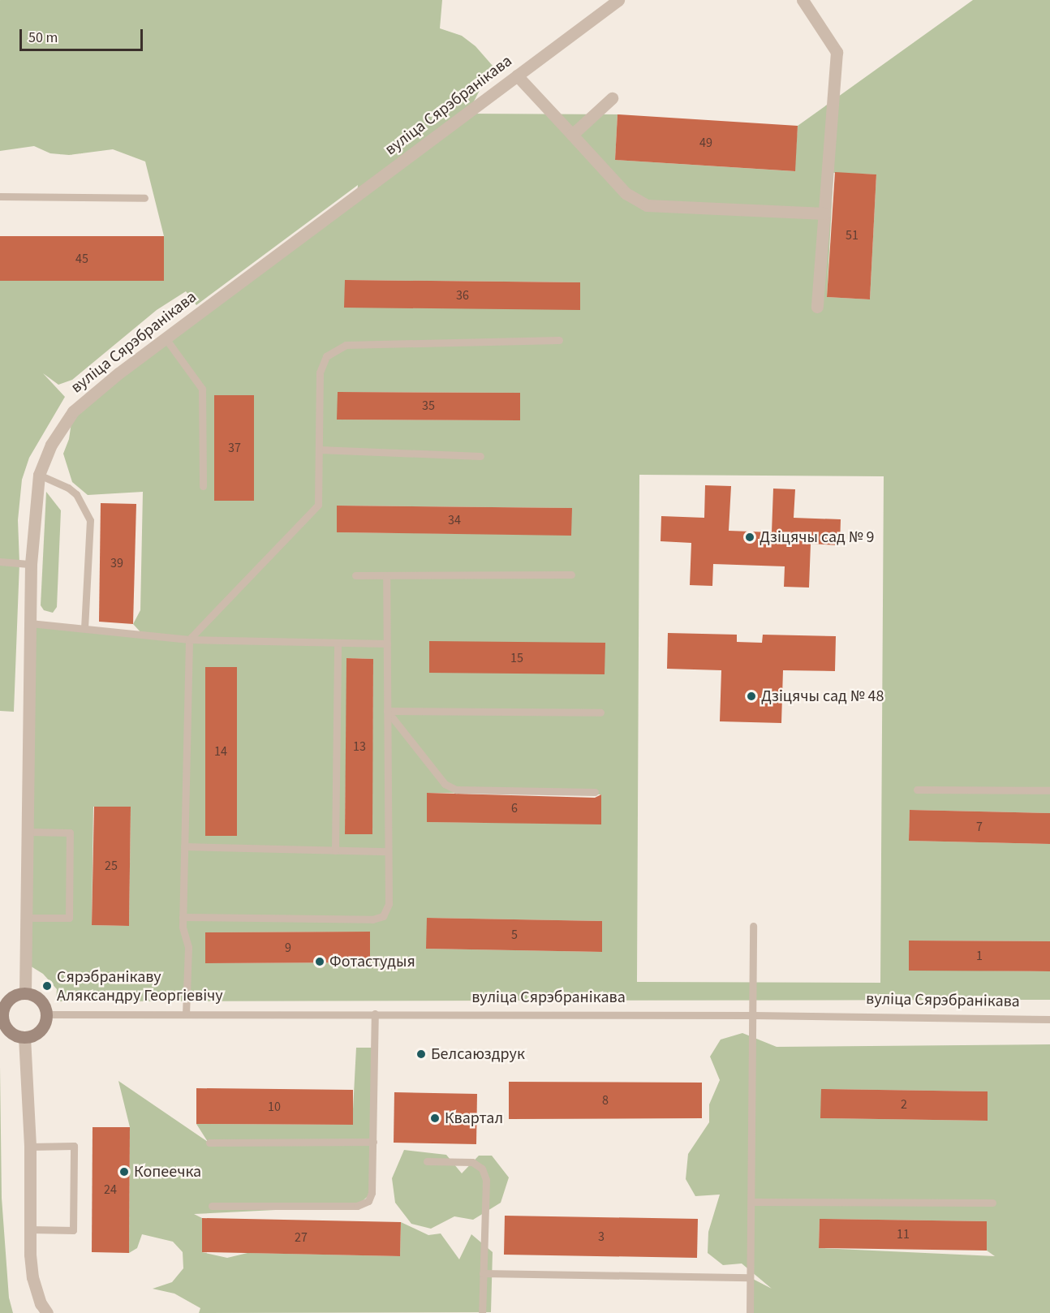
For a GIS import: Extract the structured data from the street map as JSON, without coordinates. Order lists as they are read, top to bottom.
{
  "streets": {
    "street": ["вуліца Сярэбранікава"]
  },
  "places": [
    "Дзіцячы сад № 9",
    "Дзіцячы сад № 48",
    "Фотастудыя",
    "Сярэбранікаву Аляксандру Георгіевічу",
    "Белсаюздрук",
    "Квартал",
    "Копеечка"
  ],
  "house_numbers": [
    "49",
    "51",
    "45",
    "36",
    "35",
    "37",
    "34",
    "39",
    "15",
    "13",
    "14",
    "6",
    "7",
    "25",
    "5",
    "9",
    "1",
    "8",
    "2",
    "10",
    "24",
    "11",
    "3",
    "27"
  ],
  "scale_bar": "50 m"
}
